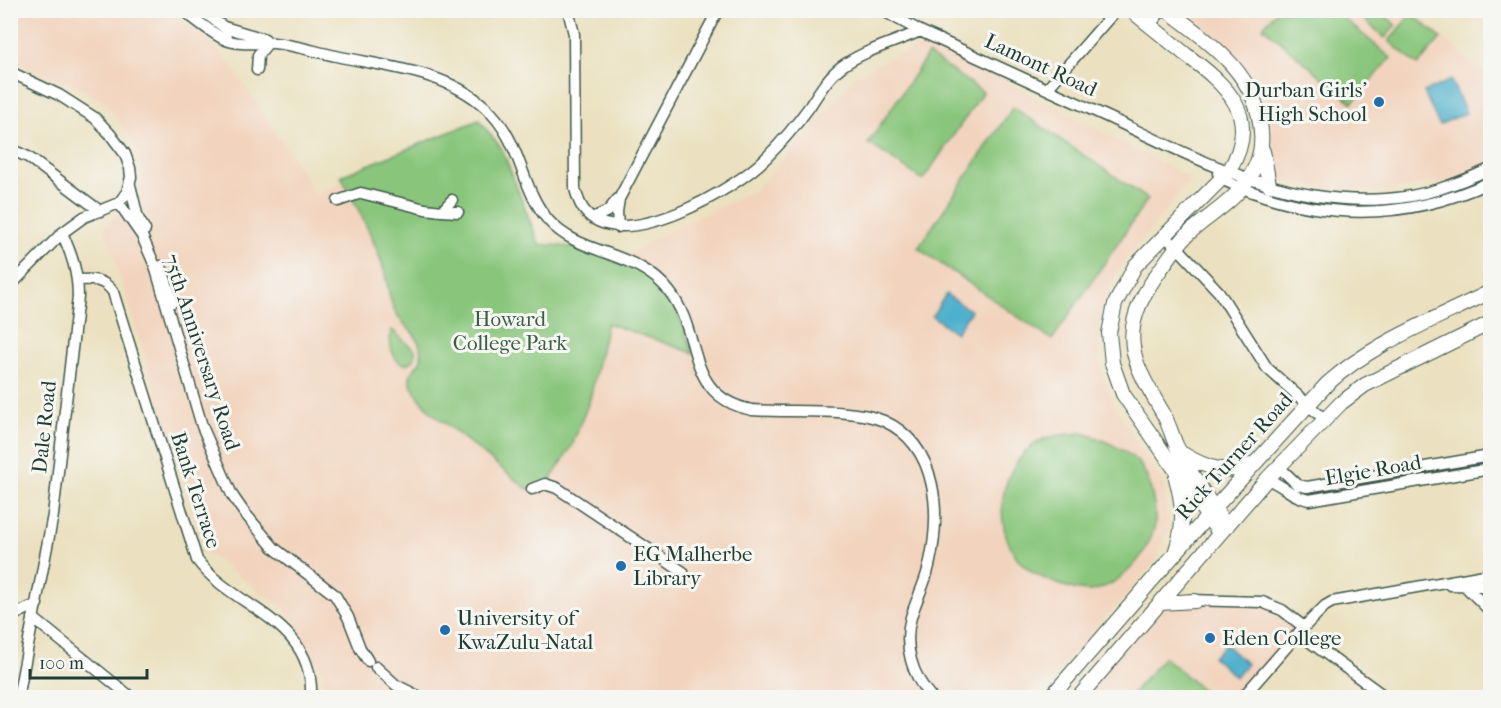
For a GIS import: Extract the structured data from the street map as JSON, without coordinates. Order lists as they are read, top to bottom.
{
  "streets": {
    "main road": ["Rick Turner Road"],
    "street": [
      "Lamont Road",
      "75th Anniversary Road",
      "Dale Road",
      "Elgie Road",
      "Bank Terrace"
    ]
  },
  "crossings": [
    ["Dale Road", "Bank Terrace"],
    ["Rick Turner Road", "Elgie Road"]
  ],
  "parks": ["Howard College Park"],
  "places": [
    "Durban Girls' High School",
    "EG Malherbe Library",
    "University of KwaZulu-Natal",
    "Eden College"
  ],
  "scale_bar": "100 m"
}
